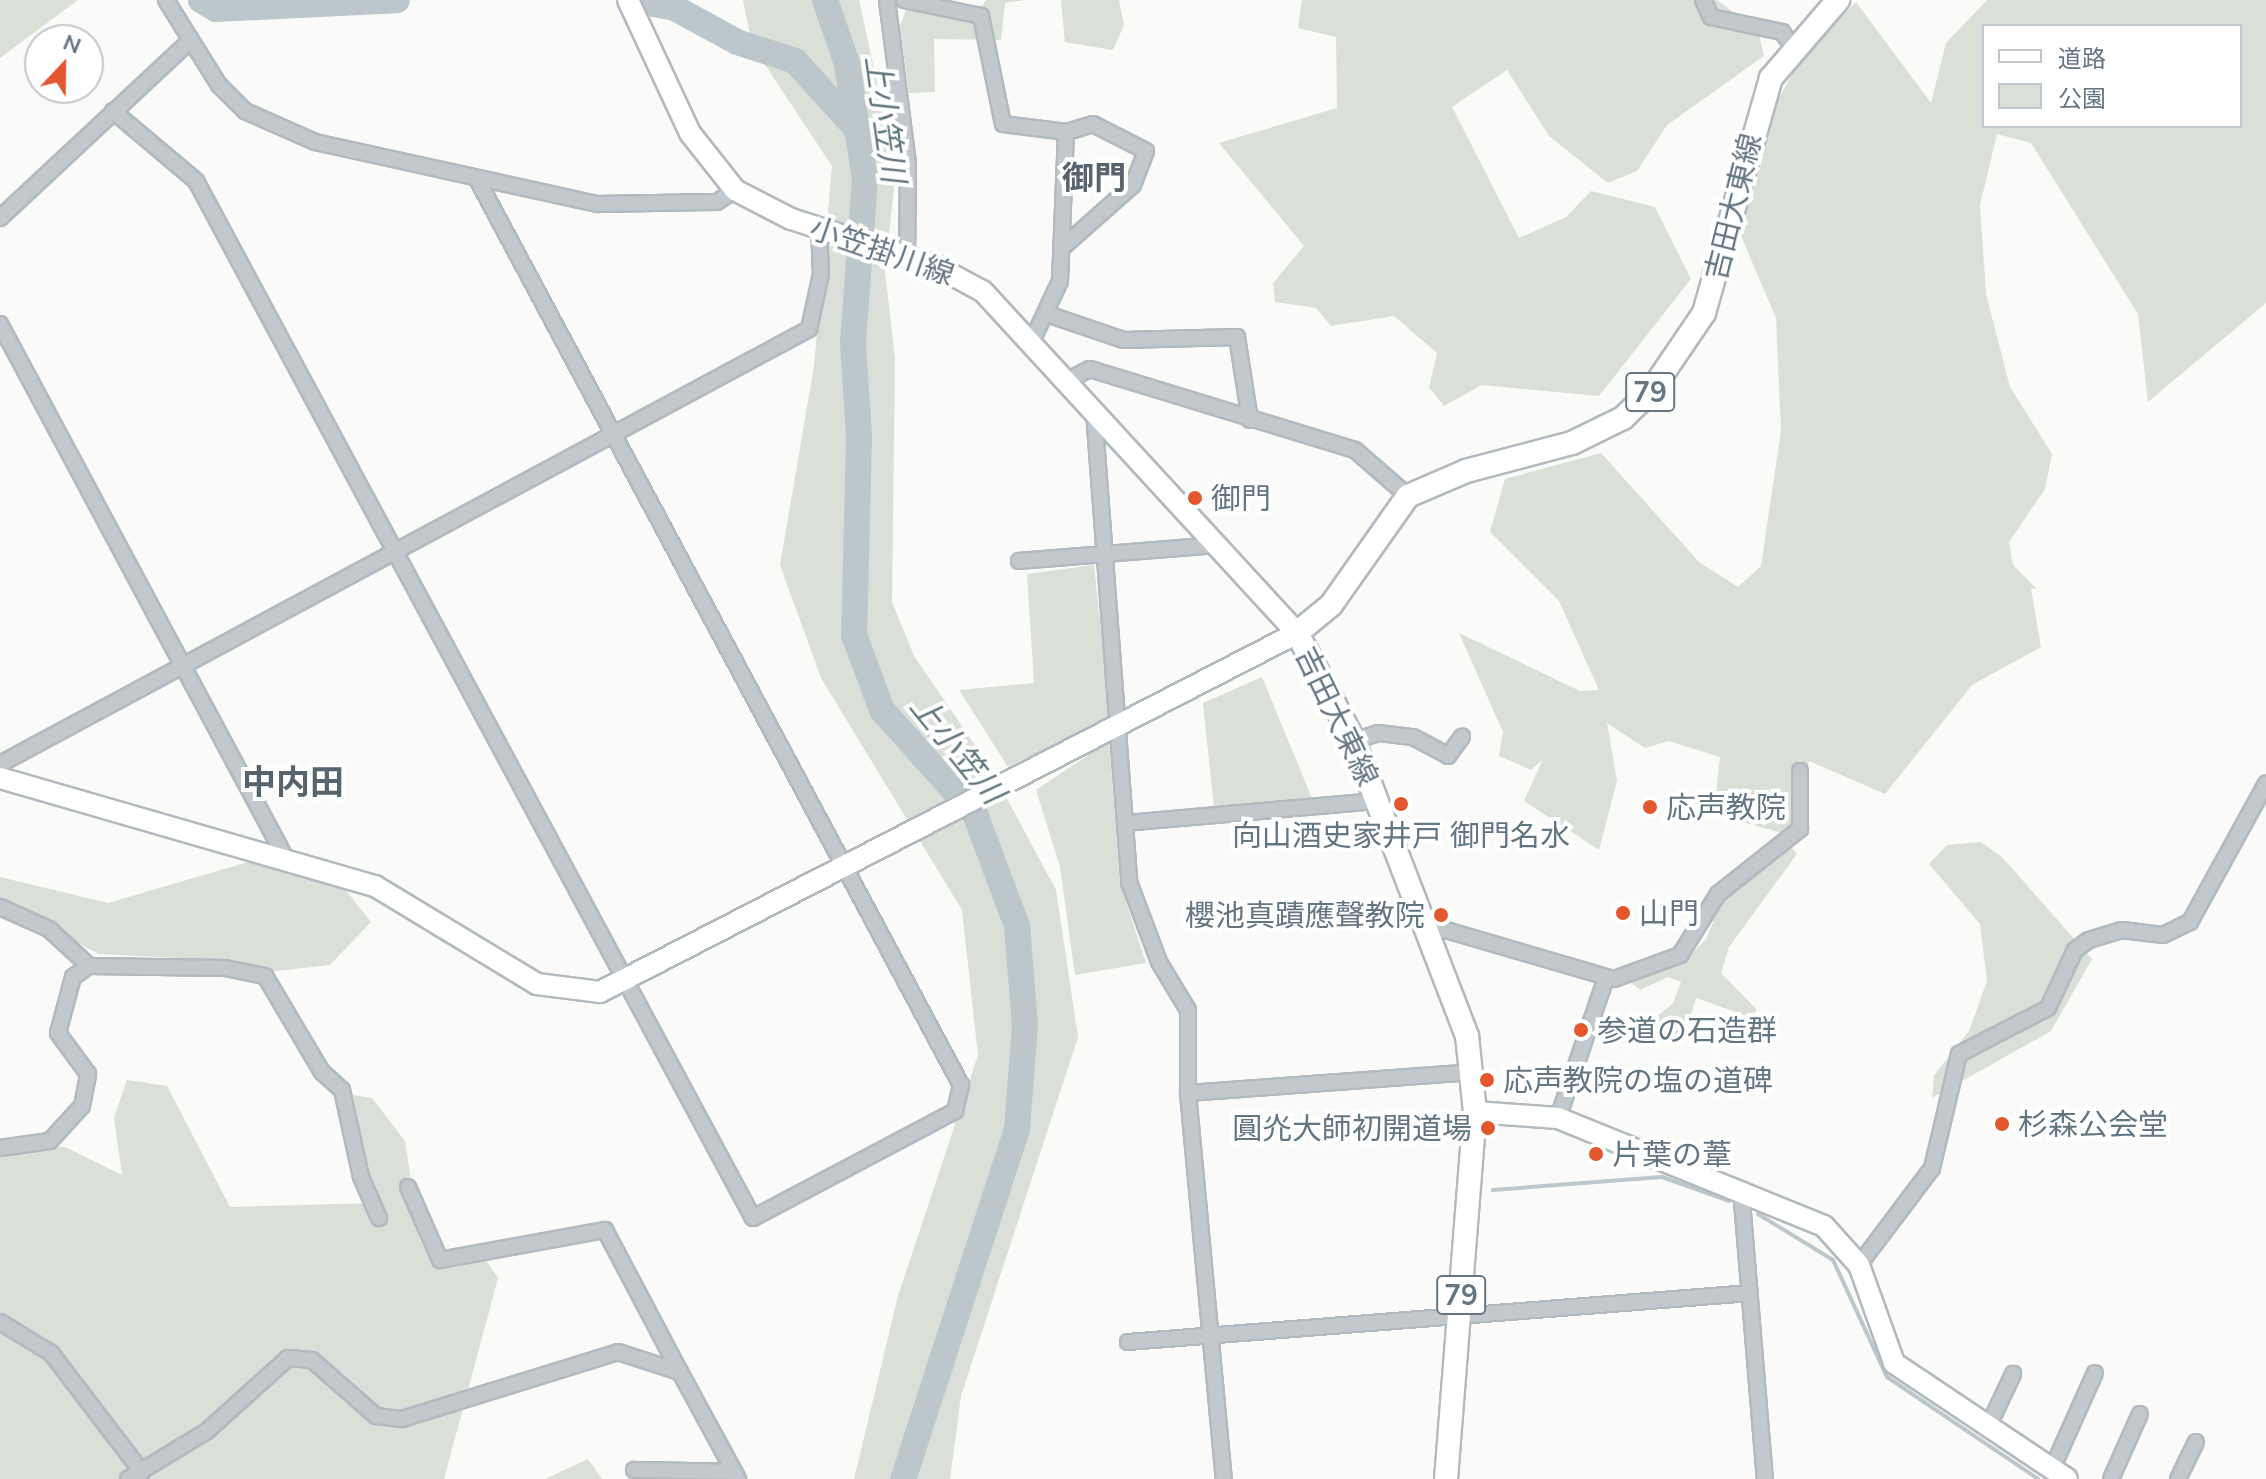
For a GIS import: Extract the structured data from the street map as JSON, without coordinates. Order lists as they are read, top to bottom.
{
  "streets": {
    "main road": ["吉田大東線", "79"],
    "street": ["小笠掛川線"]
  },
  "crossings": [
    ["吉田大東線", "小笠掛川線"]
  ],
  "districts": ["御門", "中内田"],
  "water": ["上小笠川"],
  "places": [
    "御門",
    "向山酒史家井戸 御門名水",
    "応声教院",
    "山門",
    "櫻池真蹟應聲教院",
    "参道の石造群",
    "応声教院の塩の道碑",
    "杉森公会堂",
    "圓灮大師初開道場",
    "片葉の葦"
  ],
  "legend": ["道路", "公園"],
  "north": "top"
}
